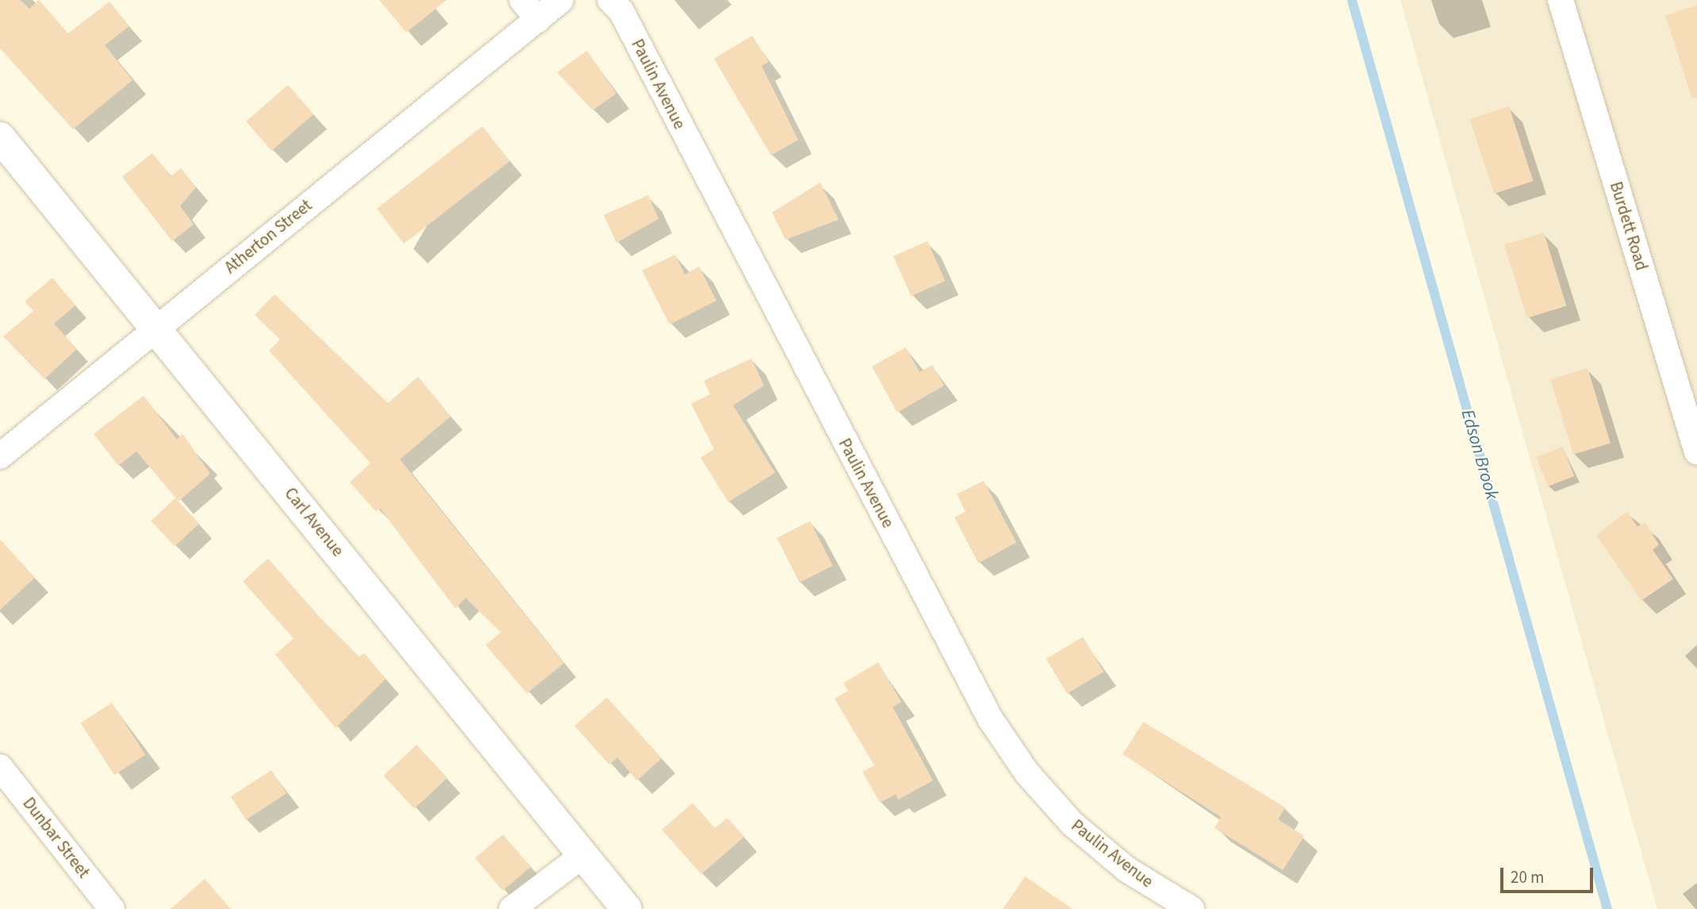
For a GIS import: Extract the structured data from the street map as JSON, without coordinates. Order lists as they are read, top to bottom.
{
  "streets": {
    "street": [
      "Paulin Avenue",
      "Burdett Road",
      "Atherton Street",
      "Carl Avenue",
      "Dunbar Street"
    ]
  },
  "crossings": [
    ["Atherton Street", "Carl Avenue"]
  ],
  "water": ["Edson Brook"],
  "scale_bar": "20 m"
}
